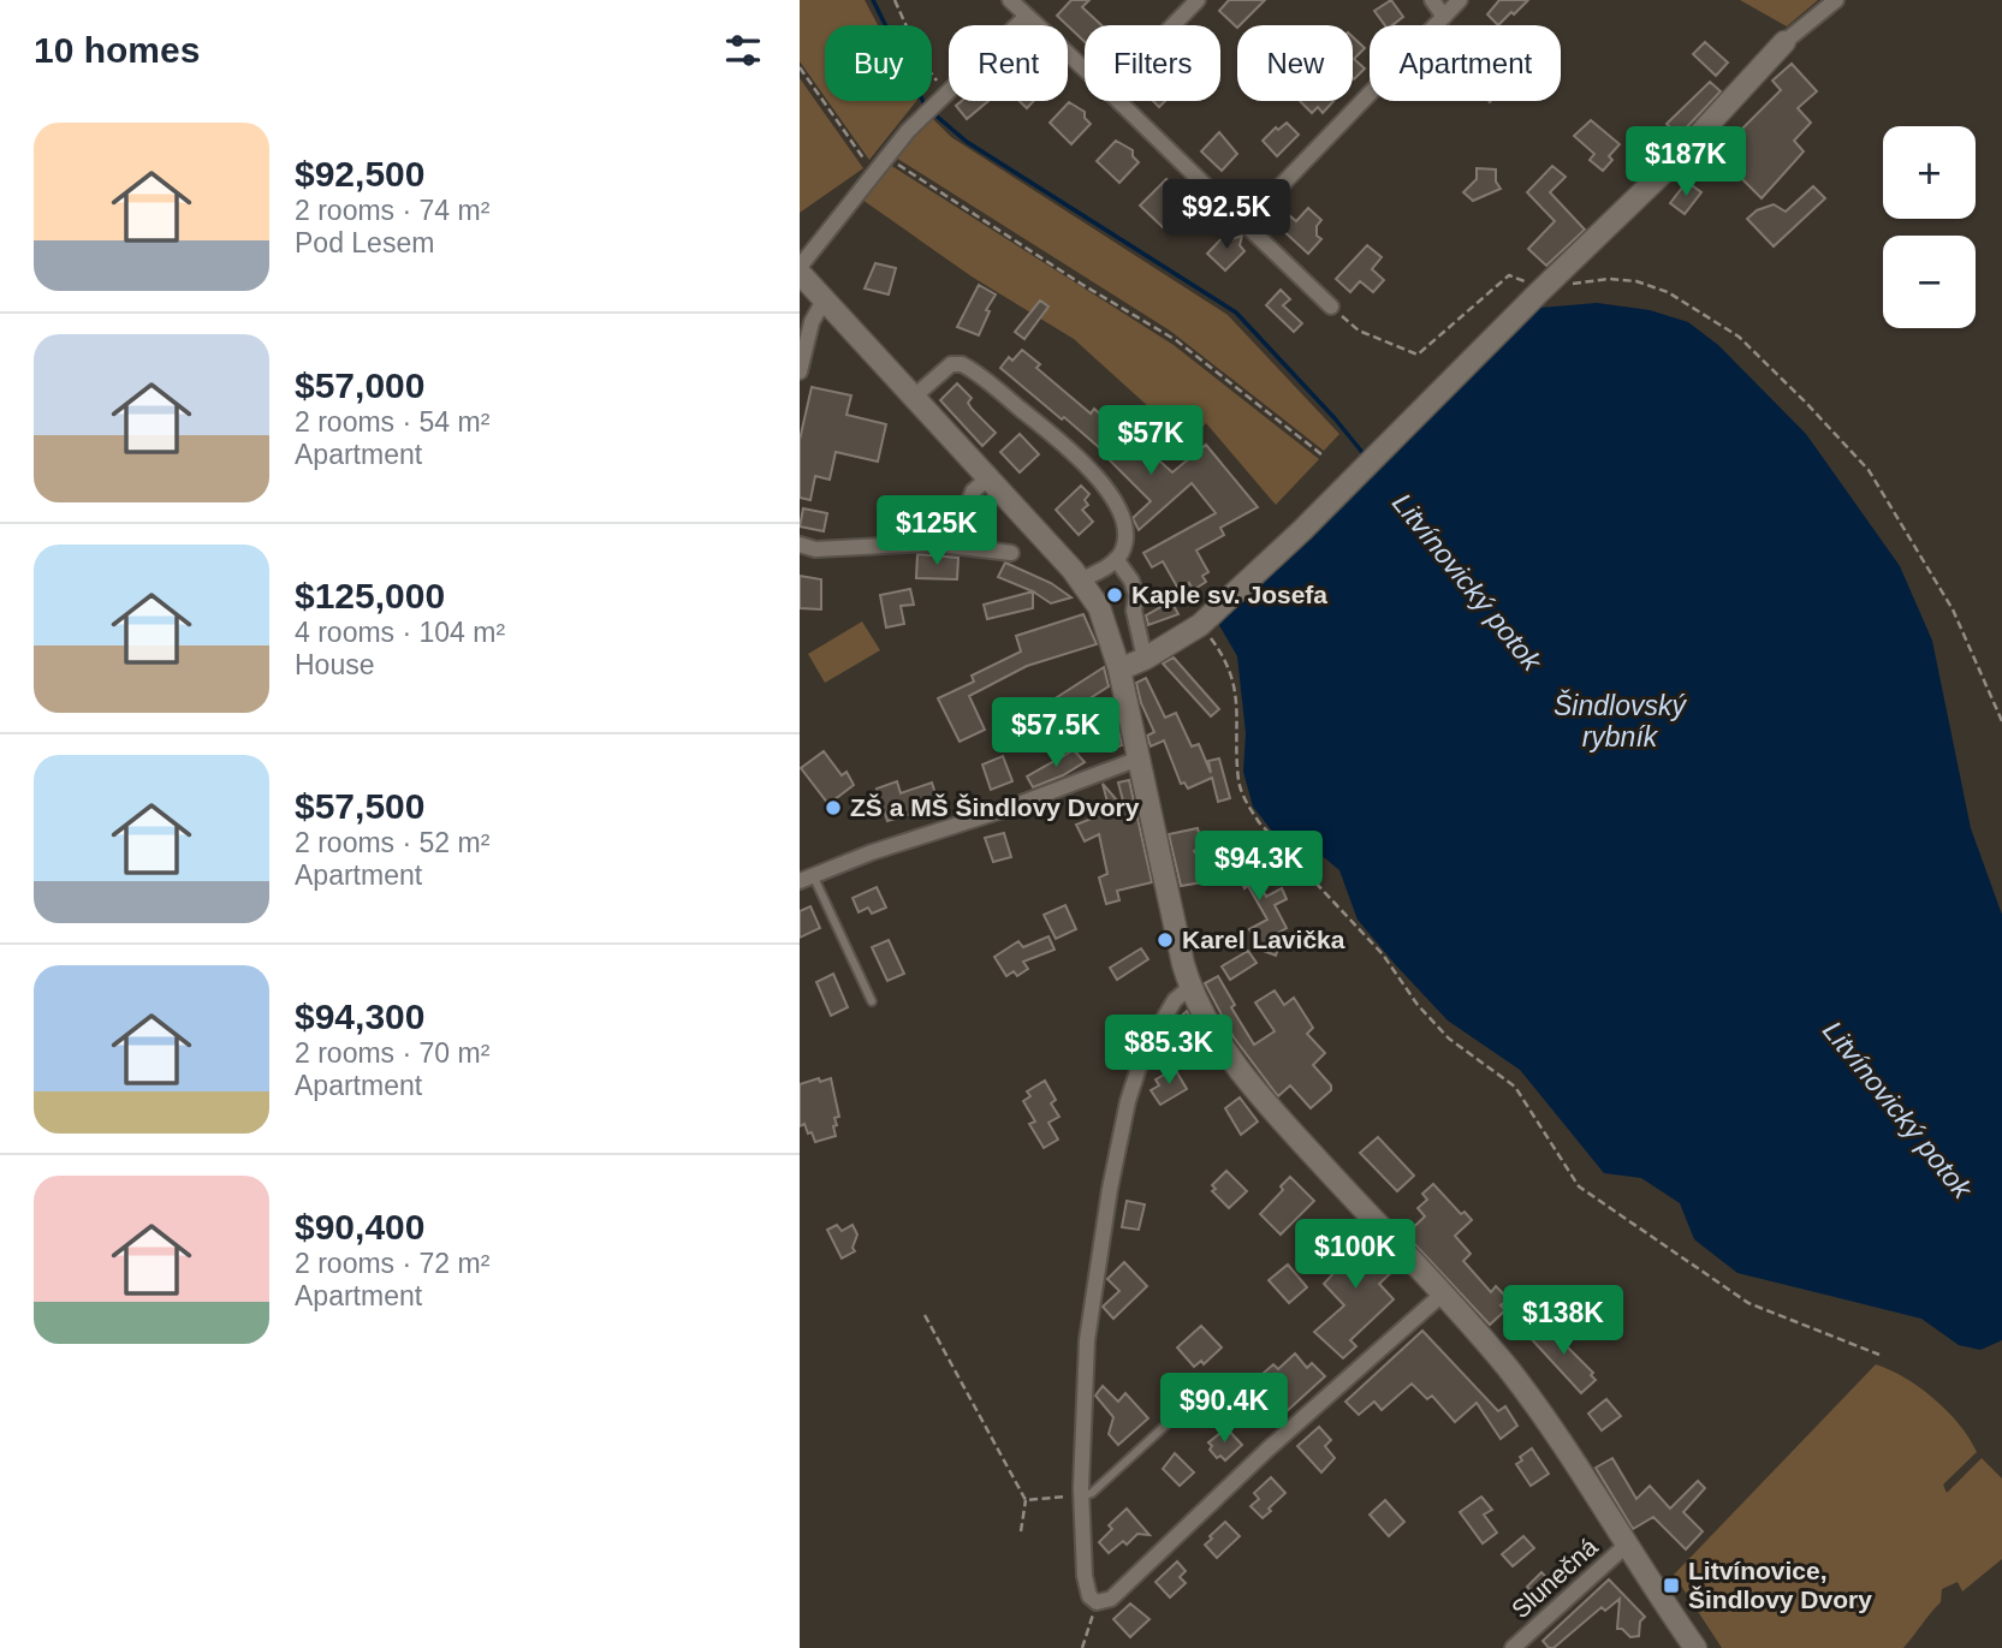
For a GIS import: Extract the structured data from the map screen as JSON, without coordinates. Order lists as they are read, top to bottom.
{
  "streets": {
    "street": ["Slunečná"]
  },
  "water": ["Litvínovický potok", "Šindlovský rybník"],
  "places": {
    "other": ["Kaple sv. Josefa", "ZŠ a MŠ Šindlovy Dvory", "Karel Lavička"],
    "transit": ["Litvínovice, Šindlovy Dvory"]
  },
  "page": {
    "heading": "10 homes",
    "chip": [
      "Buy",
      "Rent",
      "Filters",
      "New",
      "Apartment"
    ],
    "list": [
      {
        "name": "$92,500",
        "note": "2 rooms · 74 m² · Pod Lesem"
      },
      {
        "name": "$57,000",
        "note": "2 rooms · 54 m² · Apartment"
      },
      {
        "name": "$125,000",
        "note": "4 rooms · 104 m² · House"
      },
      {
        "name": "$57,500",
        "note": "2 rooms · 52 m² · Apartment"
      },
      {
        "name": "$94,300",
        "note": "2 rooms · 70 m² · Apartment"
      },
      {
        "name": "$90,400",
        "note": "2 rooms · 72 m² · Apartment"
      }
    ],
    "map_buttons": ["+", "−"],
    "price": [
      "$187K",
      "$92.5K",
      "$57K",
      "$125K",
      "$57.5K",
      "$94.3K",
      "$85.3K",
      "$100K",
      "$138K",
      "$90.4K"
    ]
  }
}
